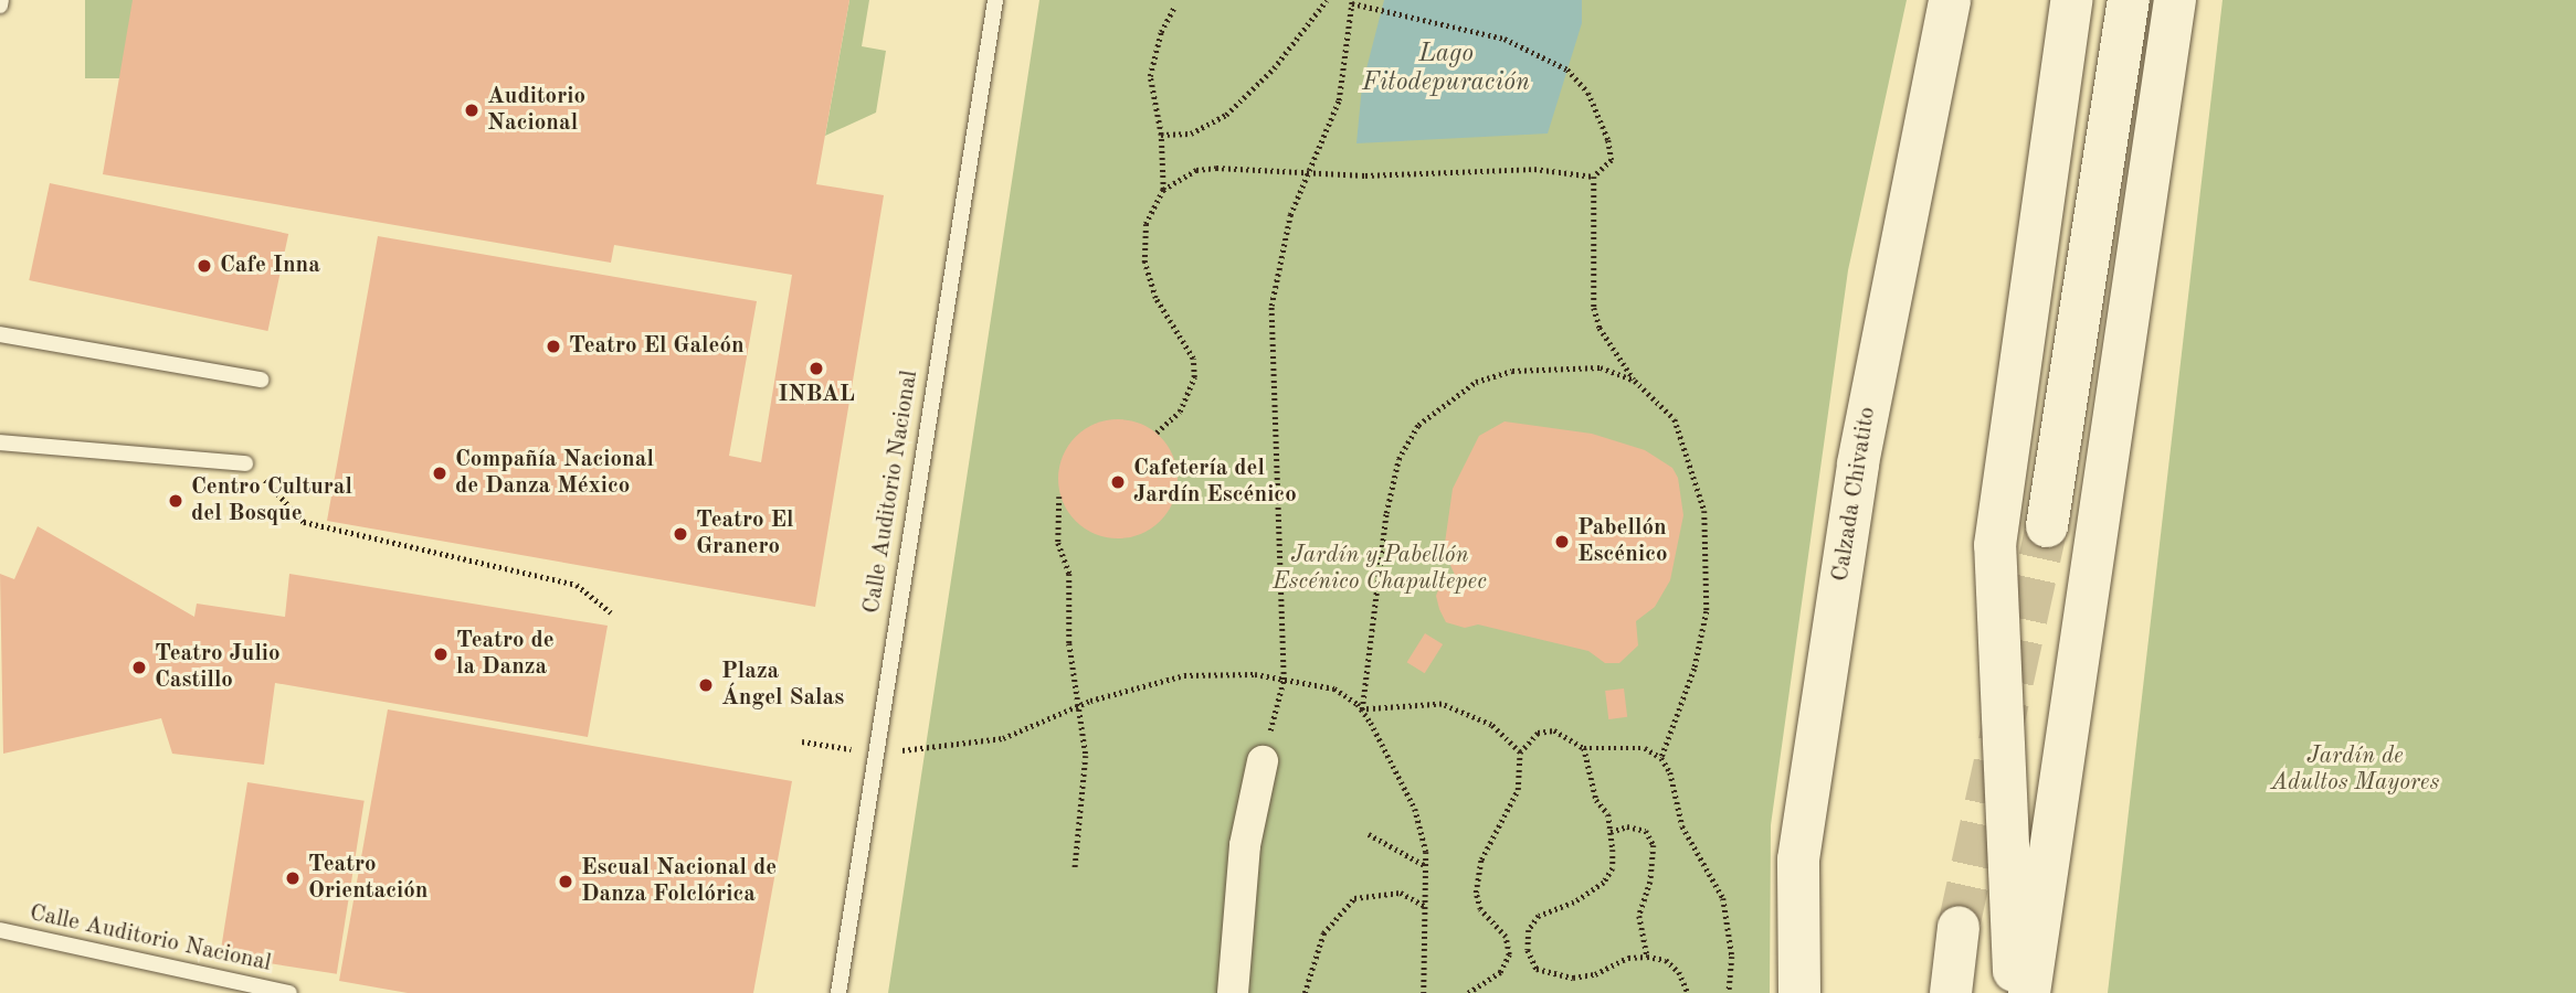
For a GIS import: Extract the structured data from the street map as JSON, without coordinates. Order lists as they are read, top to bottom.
{
  "streets": {
    "main road": ["Calzada Chivatito"],
    "lane": ["Calle Auditorio Nacional"]
  },
  "water": ["Lago Fitodepuración"],
  "parks": ["Jardín y Pabellón Escénico Chapultepec", "Jardín de Adultos Mayores"],
  "places": [
    "Auditorio Nacional",
    "Cafe Inna",
    "Teatro El Galeón",
    "INBAL",
    "Compañía Nacional de Danza México",
    "Cafetería del Jardín Escénico",
    "Centro Cultural del Bosque",
    "Teatro El Granero",
    "Pabellón Escénico",
    "Teatro de la Danza",
    "Teatro Julio Castillo",
    "Plaza Ángel Salas",
    "Teatro Orientación",
    "Escual Nacional de Danza Folclórica"
  ]
}
